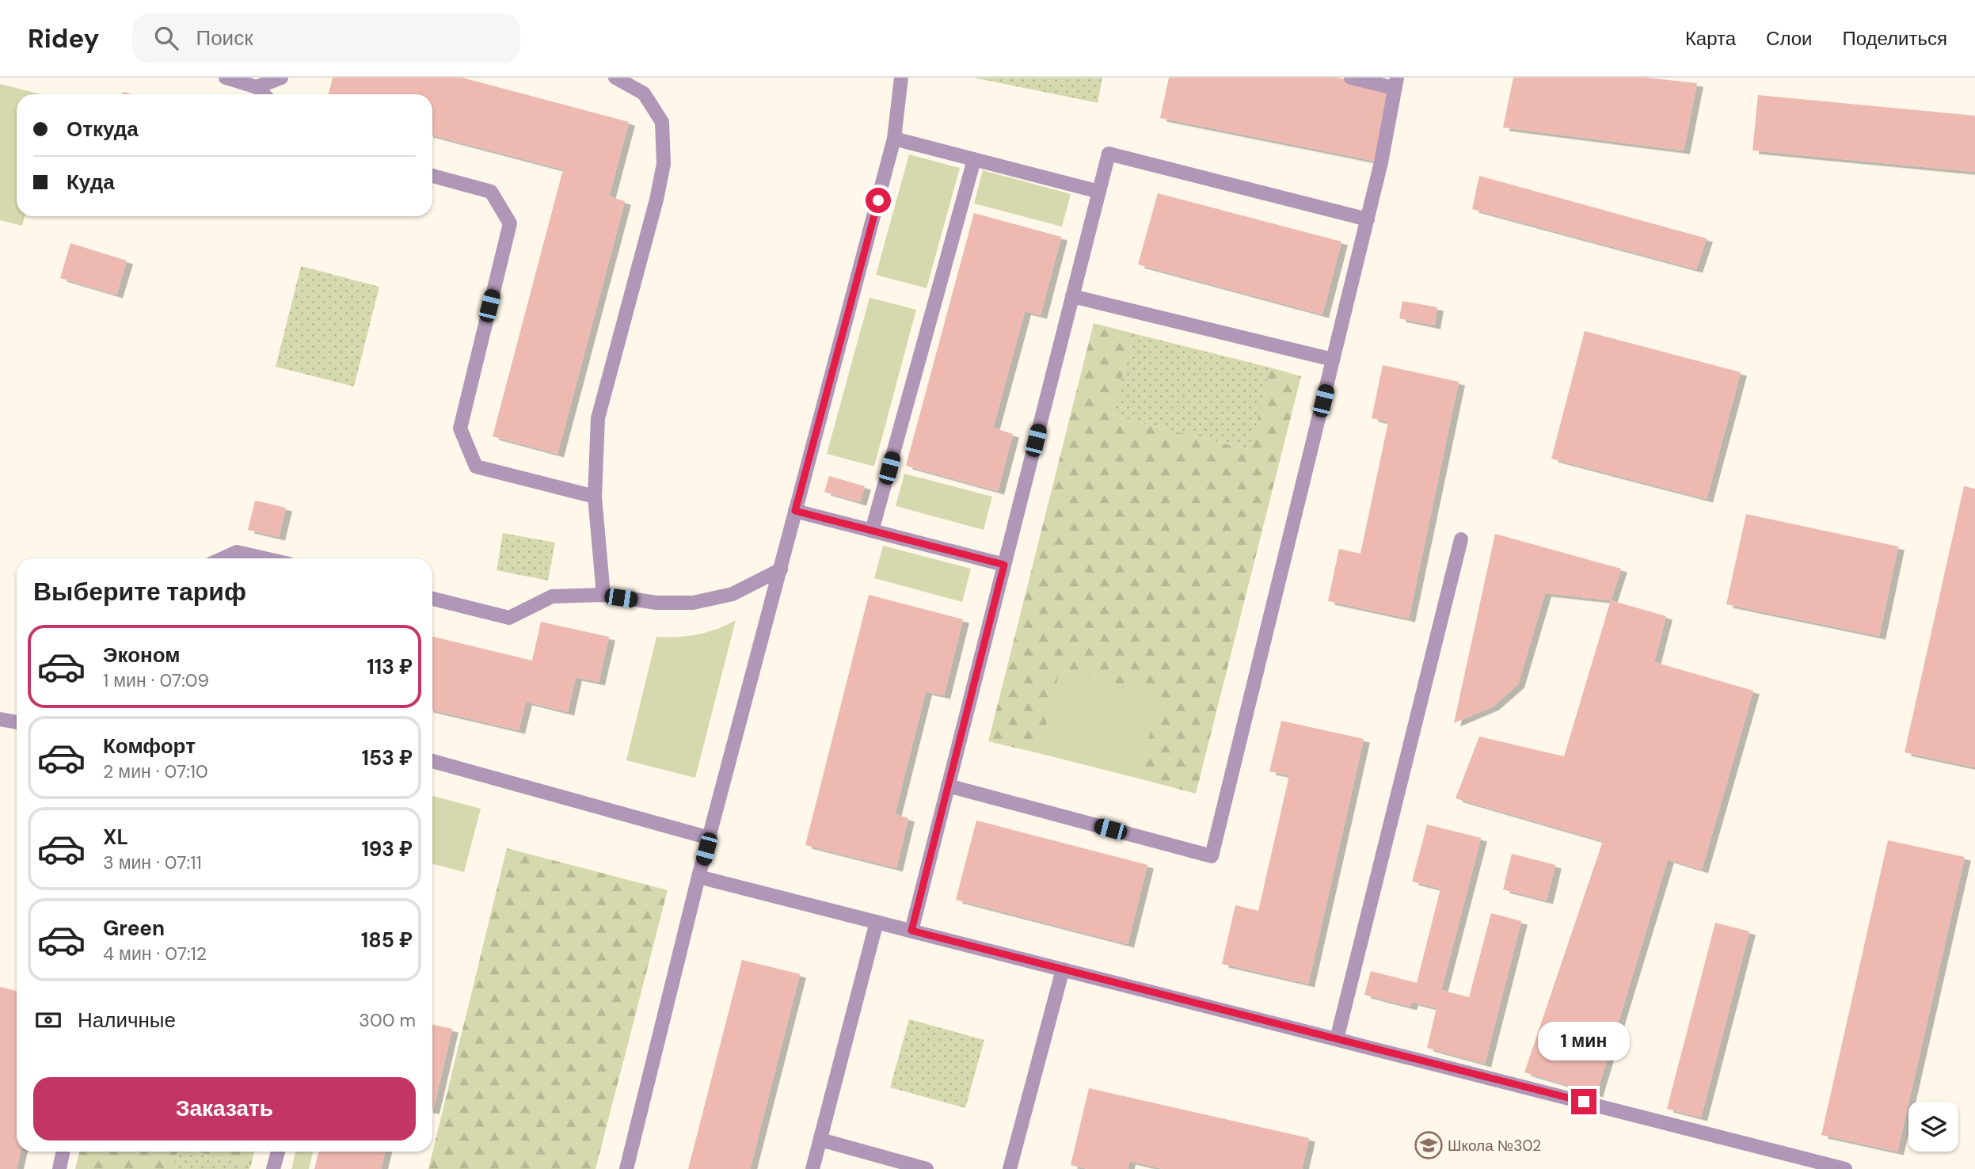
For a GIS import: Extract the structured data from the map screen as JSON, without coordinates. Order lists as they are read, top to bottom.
{
  "places": {
    "school or university": ["Школа №302"]
  },
  "page": {
    "header": "Ridey",
    "search": "Поиск",
    "nav": ["Карта", "Слои", "Поделиться"],
    "banner": ["Откуда", "Куда"],
    "heading": "Выберите тариф",
    "list": [
      {
        "name": "Эконом",
        "note": "1 мин · 07:09",
        "value": "113 ₽"
      },
      {
        "name": "Комфорт",
        "note": "2 мин · 07:10",
        "value": "153 ₽"
      },
      {
        "name": "XL",
        "note": "3 мин · 07:11",
        "value": "193 ₽"
      },
      {
        "name": "Green",
        "note": "4 мин · 07:12",
        "value": "185 ₽"
      }
    ],
    "pay": ["Наличные", "300 m"],
    "bubble": "1 мин",
    "buttons": "Заказать"
  }
}
